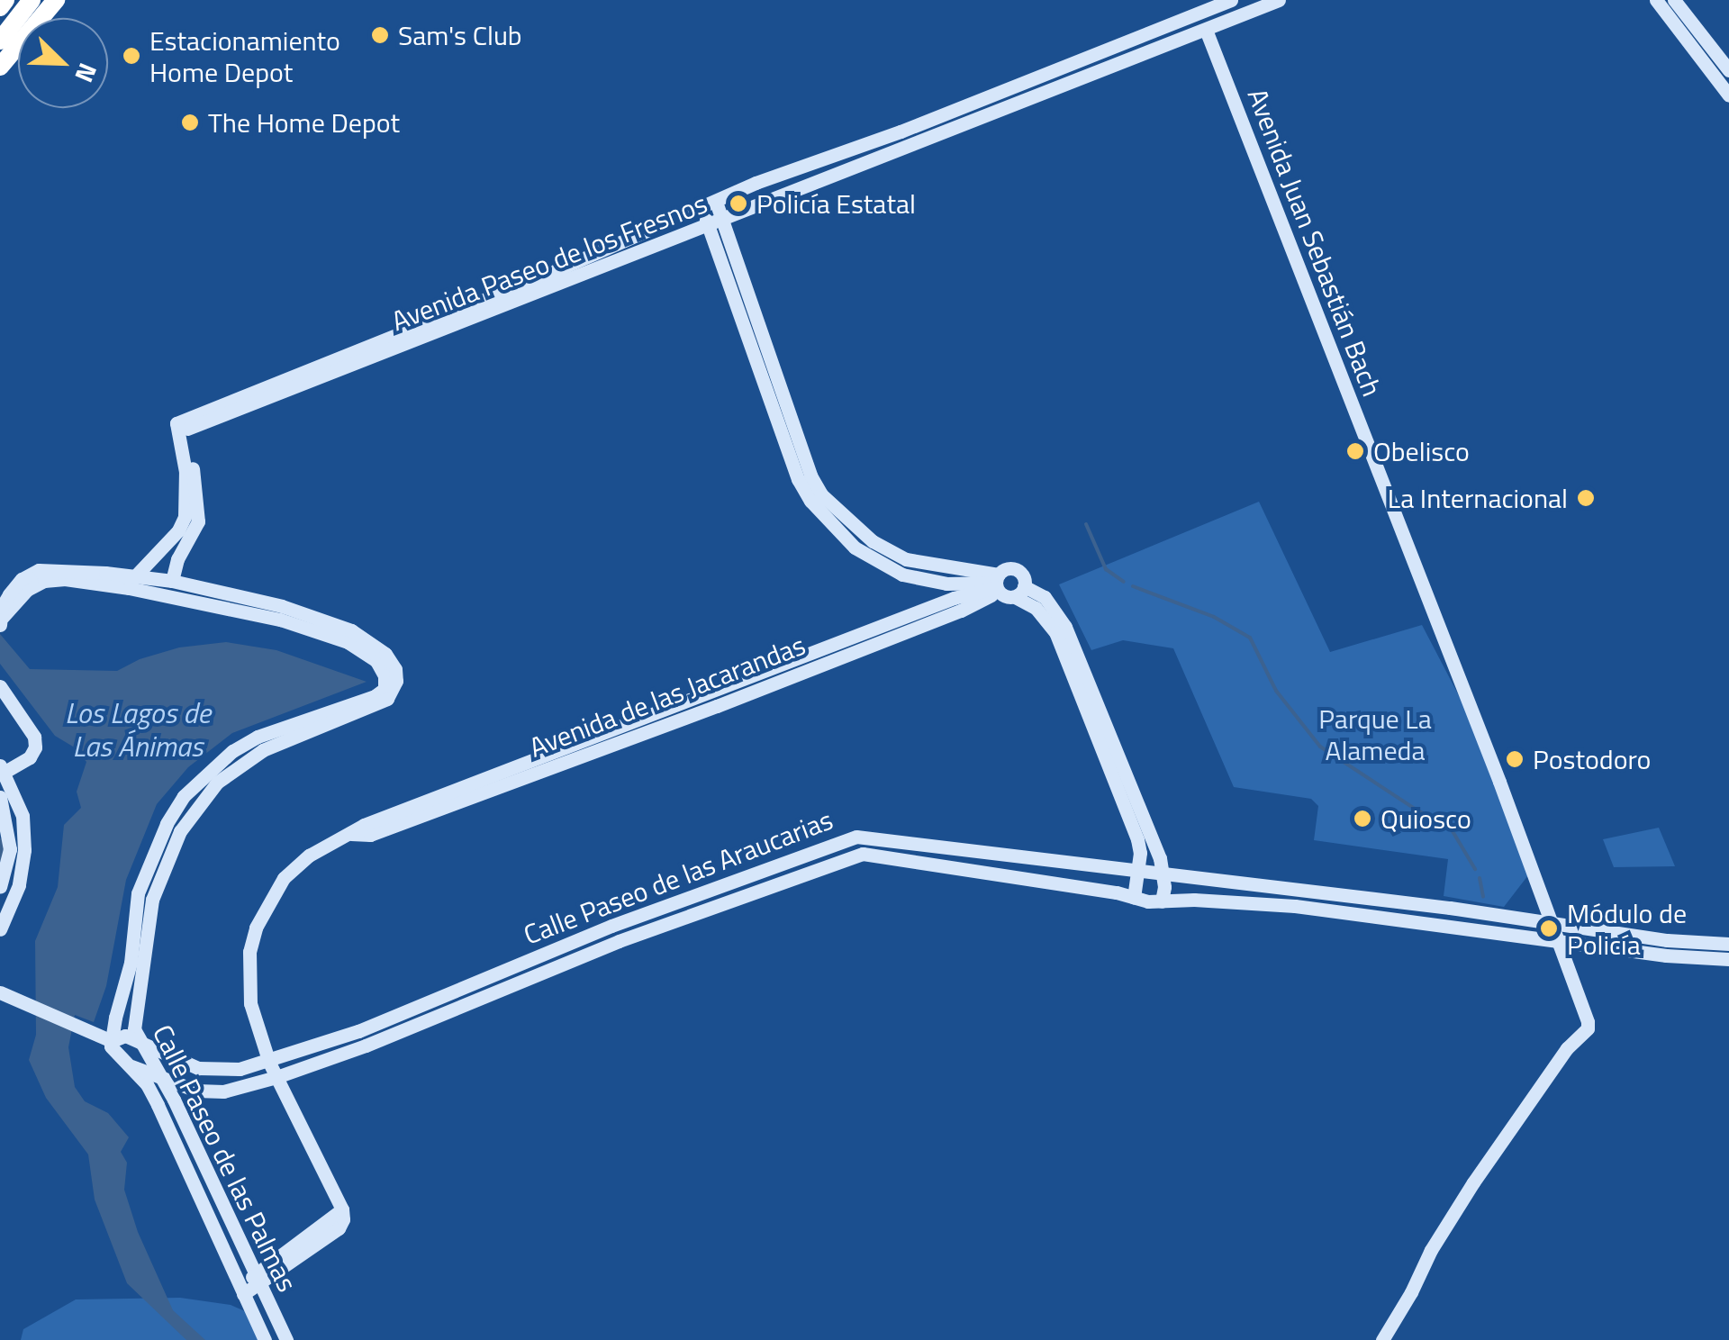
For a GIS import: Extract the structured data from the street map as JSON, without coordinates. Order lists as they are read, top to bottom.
{
  "streets": {
    "street": [
      "Avenida Juan Sebastián Bach",
      "Avenida Paseo de los Fresnos",
      "Avenida de las Jacarandas",
      "Calle Paseo de las Araucarias",
      "Calle Paseo de las Palmas"
    ]
  },
  "crossings": [
    ["Avenida Juan Sebastián Bach", "Avenida Paseo de los Fresnos"],
    ["Avenida Juan Sebastián Bach", "Calle Paseo de las Araucarias"],
    ["Avenida de las Jacarandas", "Calle Paseo de las Araucarias"],
    ["Avenida de las Jacarandas", "Calle Paseo de las Palmas"],
    ["Calle Paseo de las Araucarias", "Calle Paseo de las Palmas"]
  ],
  "water": ["Los Lagos de Las Ánimas"],
  "parks": ["Parque La Alameda"],
  "places": [
    "Sam's Club",
    "Estacionamiento Home Depot",
    "The Home Depot",
    "Policía Estatal",
    "Obelisco",
    "La Internacional",
    "Postodoro",
    "Quiosco",
    "Módulo de Policía"
  ],
  "north": "bottom right"
}
